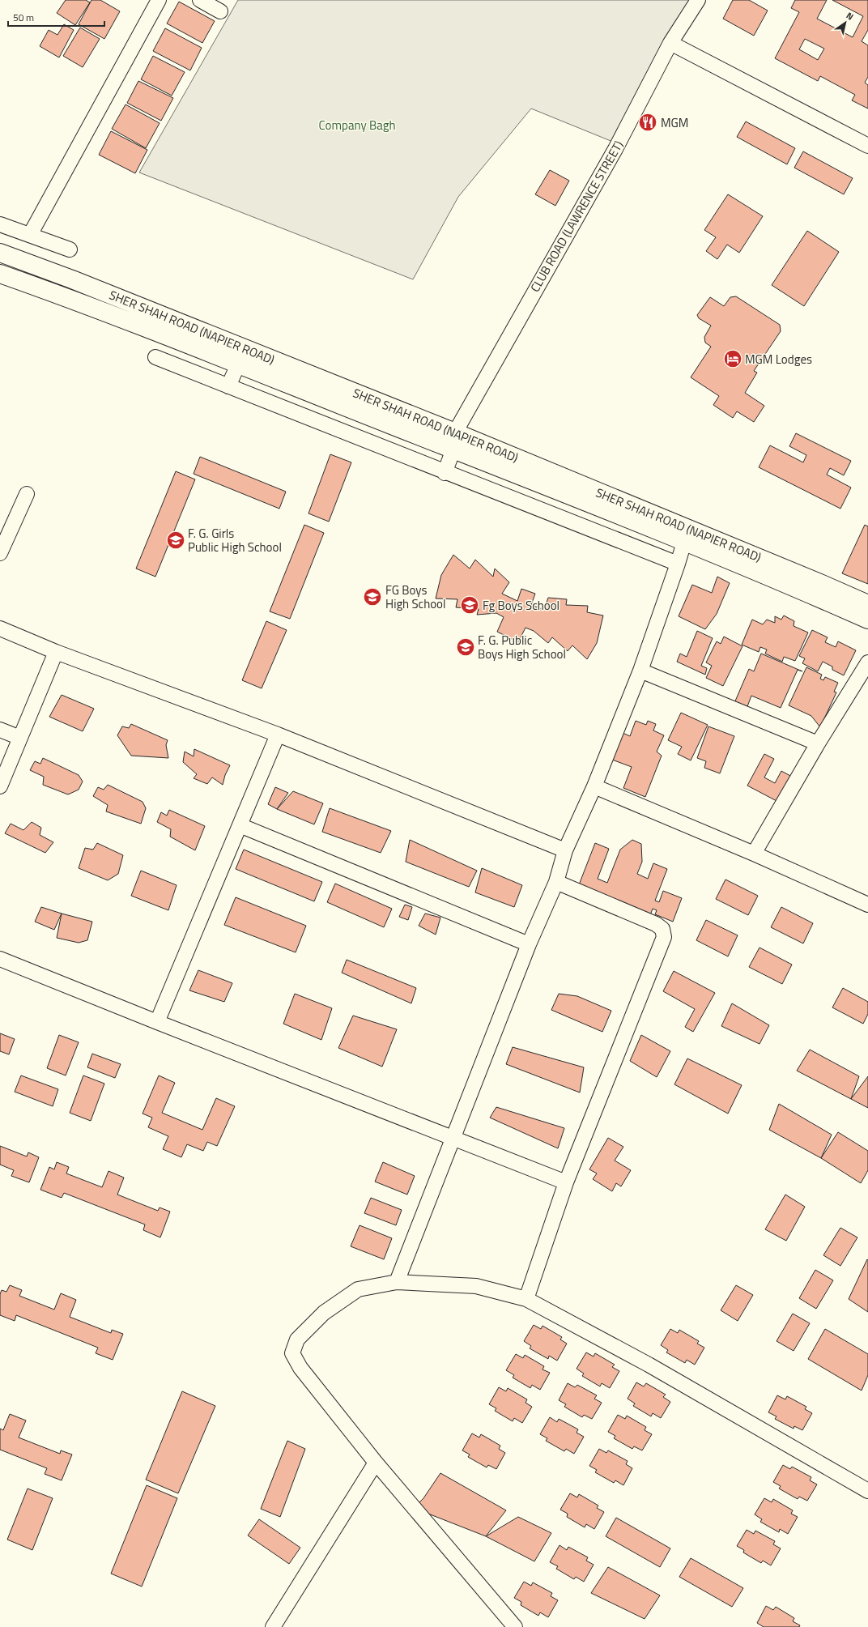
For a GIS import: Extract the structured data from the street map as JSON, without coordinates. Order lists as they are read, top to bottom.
{
  "streets": {
    "main road": ["SHER SHAH ROAD (NAPIER ROAD)"],
    "street": ["CLUB ROAD (LAWRENCE STREET)"]
  },
  "crossings": [
    ["CLUB ROAD (LAWRENCE STREET)", "SHER SHAH ROAD (NAPIER ROAD)"]
  ],
  "parks": ["Company Bagh"],
  "places": {
    "restaurant": ["MGM"],
    "hotel": ["MGM Lodges"],
    "school or university": [
      "F. G. Girls Public High School",
      "FG Boys High School",
      "Fg Boys School",
      "F. G. Public Boys High School"
    ]
  },
  "scale_bar": "50 m",
  "north": "top right"
}
